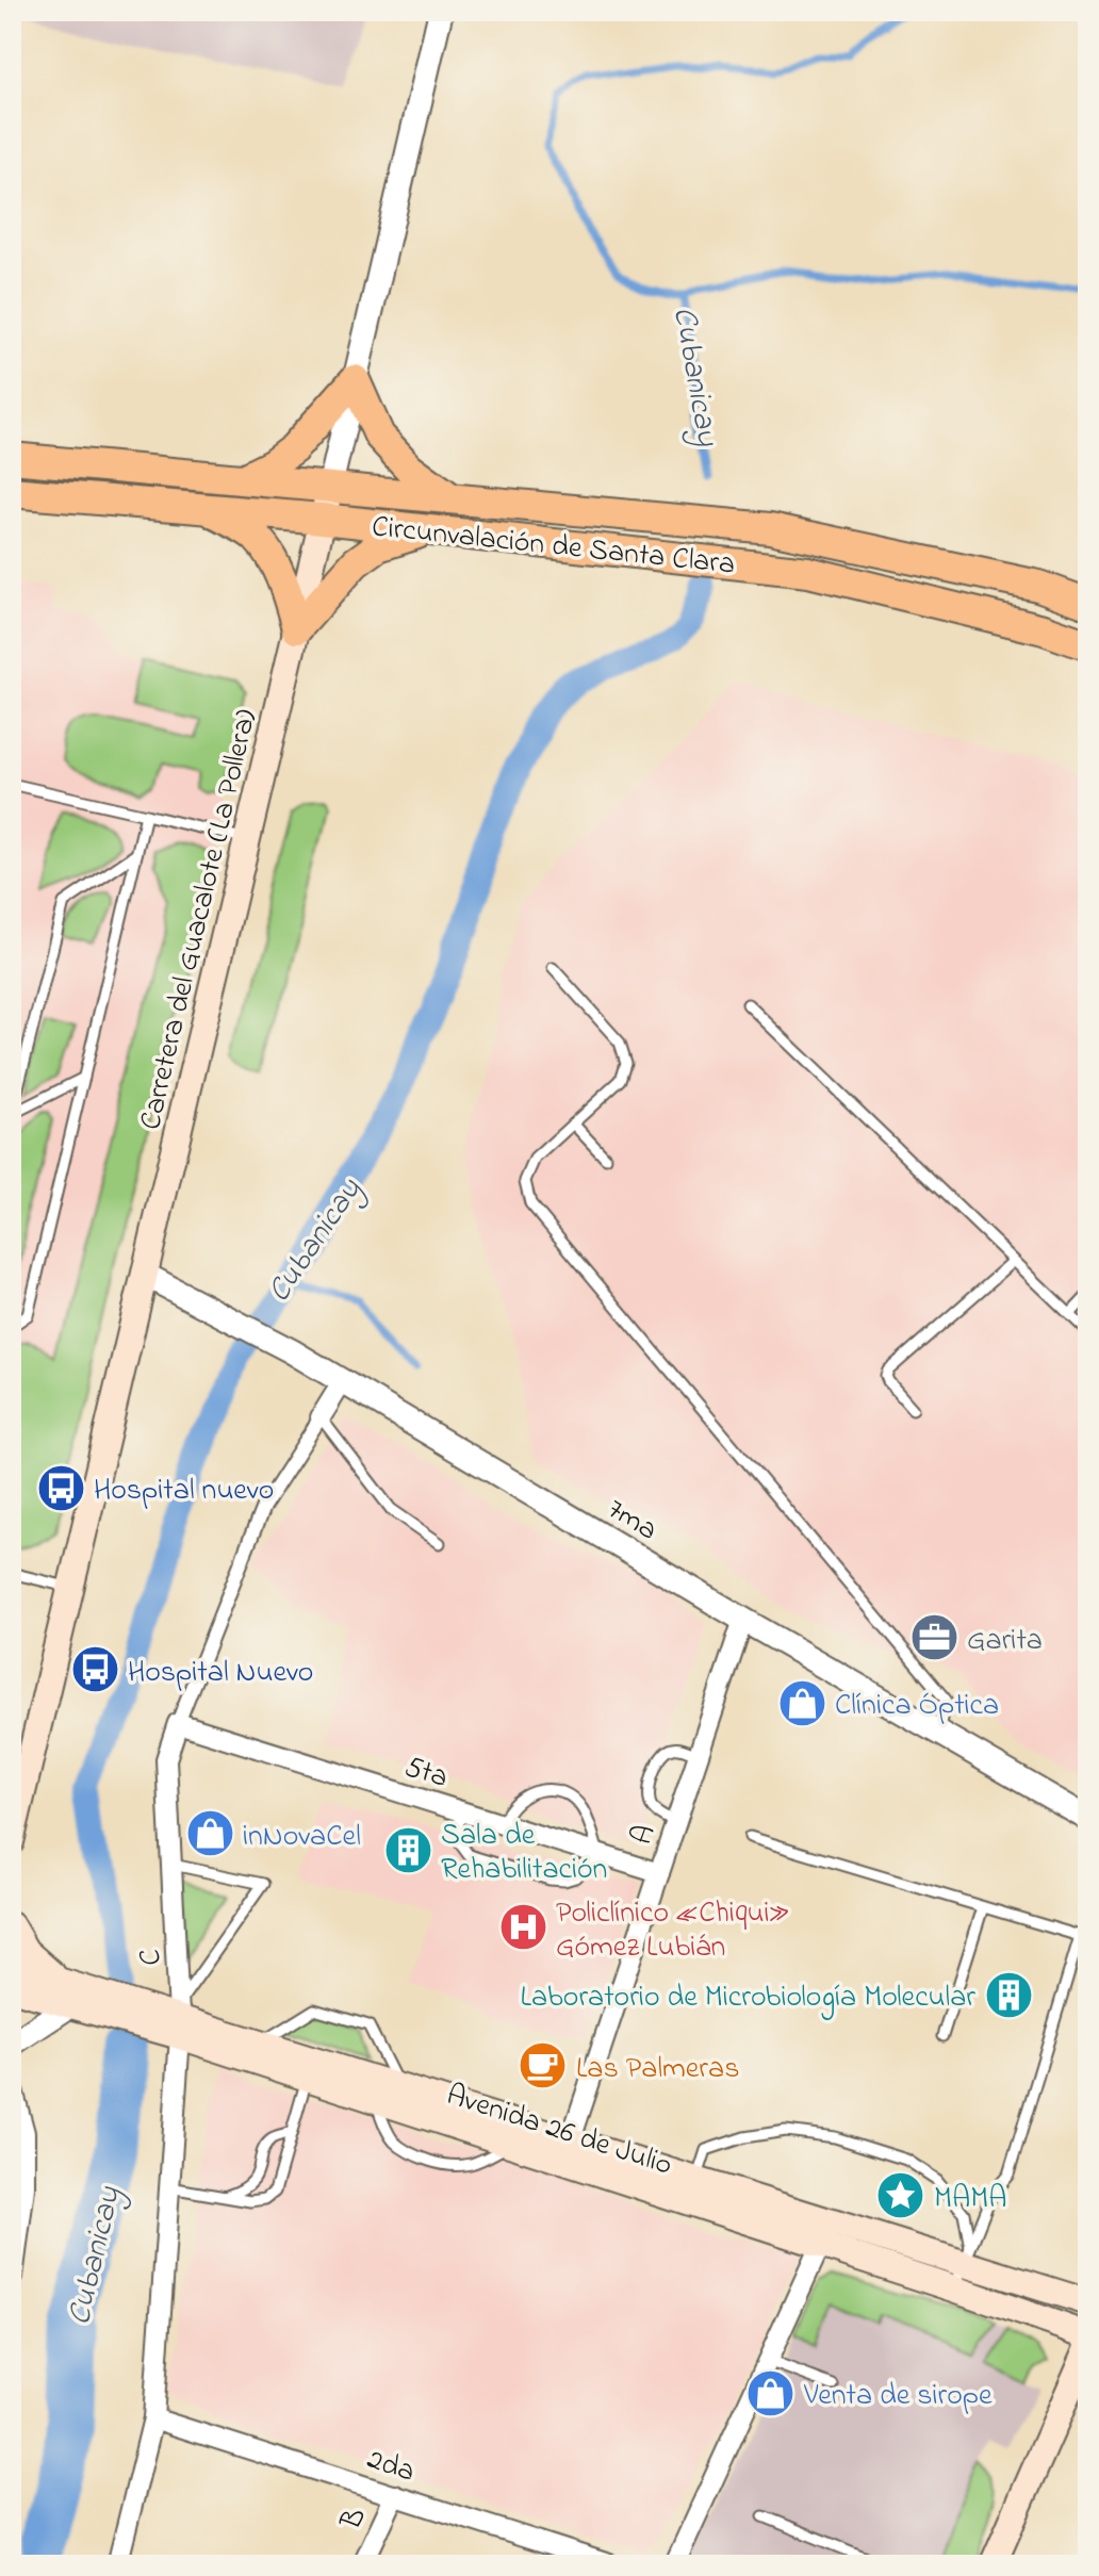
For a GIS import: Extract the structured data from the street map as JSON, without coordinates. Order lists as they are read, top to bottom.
{
  "streets": {
    "highway": ["Circunvalación de Santa Clara"],
    "main road": ["Carretera del Guacalote (La Pollera)", "Avenida 26 de Julio"],
    "street": [
      "7ma",
      "5ta",
      "A",
      "C",
      "2da",
      "B"
    ]
  },
  "crossings": [
    ["Circunvalación de Santa Clara", "Carretera del Guacalote (La Pollera)"],
    ["Carretera del Guacalote (La Pollera)", "7ma"],
    ["7ma", "A"],
    ["7ma", "C"],
    ["5ta", "A"],
    ["5ta", "C"],
    ["A", "Avenida 26 de Julio"],
    ["C", "Avenida 26 de Julio"],
    ["C", "2da"],
    ["2da", "B"]
  ],
  "water": ["Cubanicay"],
  "places": {
    "bus stop": ["Hospital nuevo", "Hospital Nuevo"],
    "office": ["Garita"],
    "shop": ["Clínica Óptica", "inNovaCel", "Venta de sirope"],
    "building": ["Sala de Rehabilitación", "Laboratorio de Microbiología Molecular"],
    "hospital": ["Policlínico «Chiqui» Gómez Lubián"],
    "cafe": ["Las Palmeras"],
    "place": ["MAMA"]
  }
}
